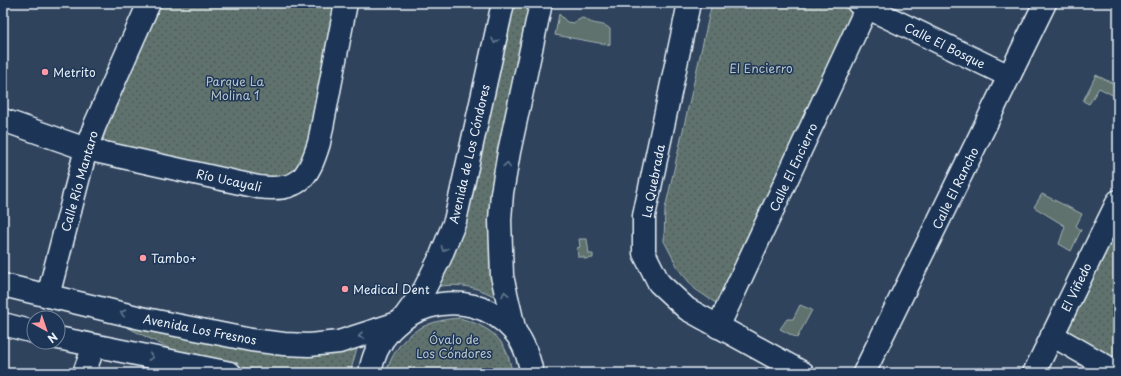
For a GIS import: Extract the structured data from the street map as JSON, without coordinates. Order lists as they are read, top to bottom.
{
  "streets": {
    "street": [
      "Calle El Bosque",
      "Avenida de Los Cóndores",
      "Calle El Encierro",
      "Río Ucayali",
      "Calle Río Mantaro",
      "La Quebrada",
      "Calle El Rancho",
      "El Viñedo",
      "Avenida Los Fresnos"
    ]
  },
  "crossings": [
    ["Calle El Bosque", "Calle El Encierro"],
    ["Calle El Bosque", "Calle El Rancho"],
    ["Avenida de Los Cóndores", "Avenida Los Fresnos"],
    ["Calle El Encierro", "La Quebrada"],
    ["Río Ucayali", "Calle Río Mantaro"],
    ["Calle Río Mantaro", "Avenida Los Fresnos"]
  ],
  "parks": ["El Encierro", "Parque La Molina 1", "Óvalo de Los Cóndores"],
  "places": ["Metrito", "Tambo+", "Medical Dent"],
  "north": "bottom right"
}
